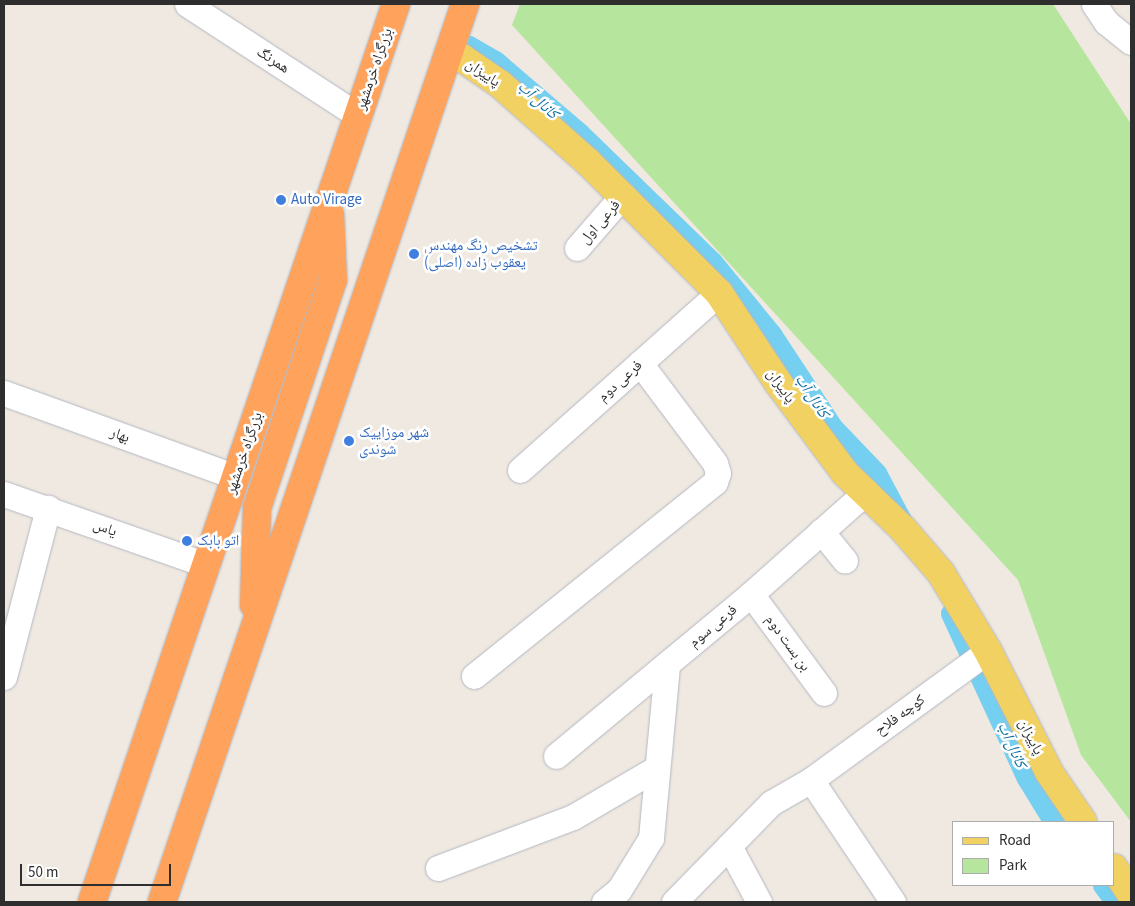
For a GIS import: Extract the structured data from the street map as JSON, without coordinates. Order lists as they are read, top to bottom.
{
  "streets": {
    "highway": ["بزرگراه خرمشهر"],
    "main road": ["پاییزان"],
    "street": [
      "همرنگ",
      "فرعی اول",
      "فرعی دوم",
      "بهار",
      "یاس",
      "فرعی سوم",
      "بن بست دوم",
      "کوچه فلاح"
    ]
  },
  "crossings": [
    ["همرنگ", "بزرگراه خرمشهر"],
    ["بزرگراه خرمشهر", "بهار"],
    ["بزرگراه خرمشهر", "یاس"],
    ["پاییزان", "فرعی اول"],
    ["پاییزان", "فرعی دوم"],
    ["پاییزان", "فرعی سوم"],
    ["پاییزان", "کوچه فلاح"],
    ["فرعی سوم", "بن بست دوم"]
  ],
  "water": ["کانال آب"],
  "places": [
    "Auto Virage",
    "تشخیص رنگ مهندس یعقوب زاده (اصلی)",
    "شهر موزاییک شوندی",
    "اتو بابک"
  ],
  "legend": ["Road", "Park"],
  "scale_bar": "50 m"
}
